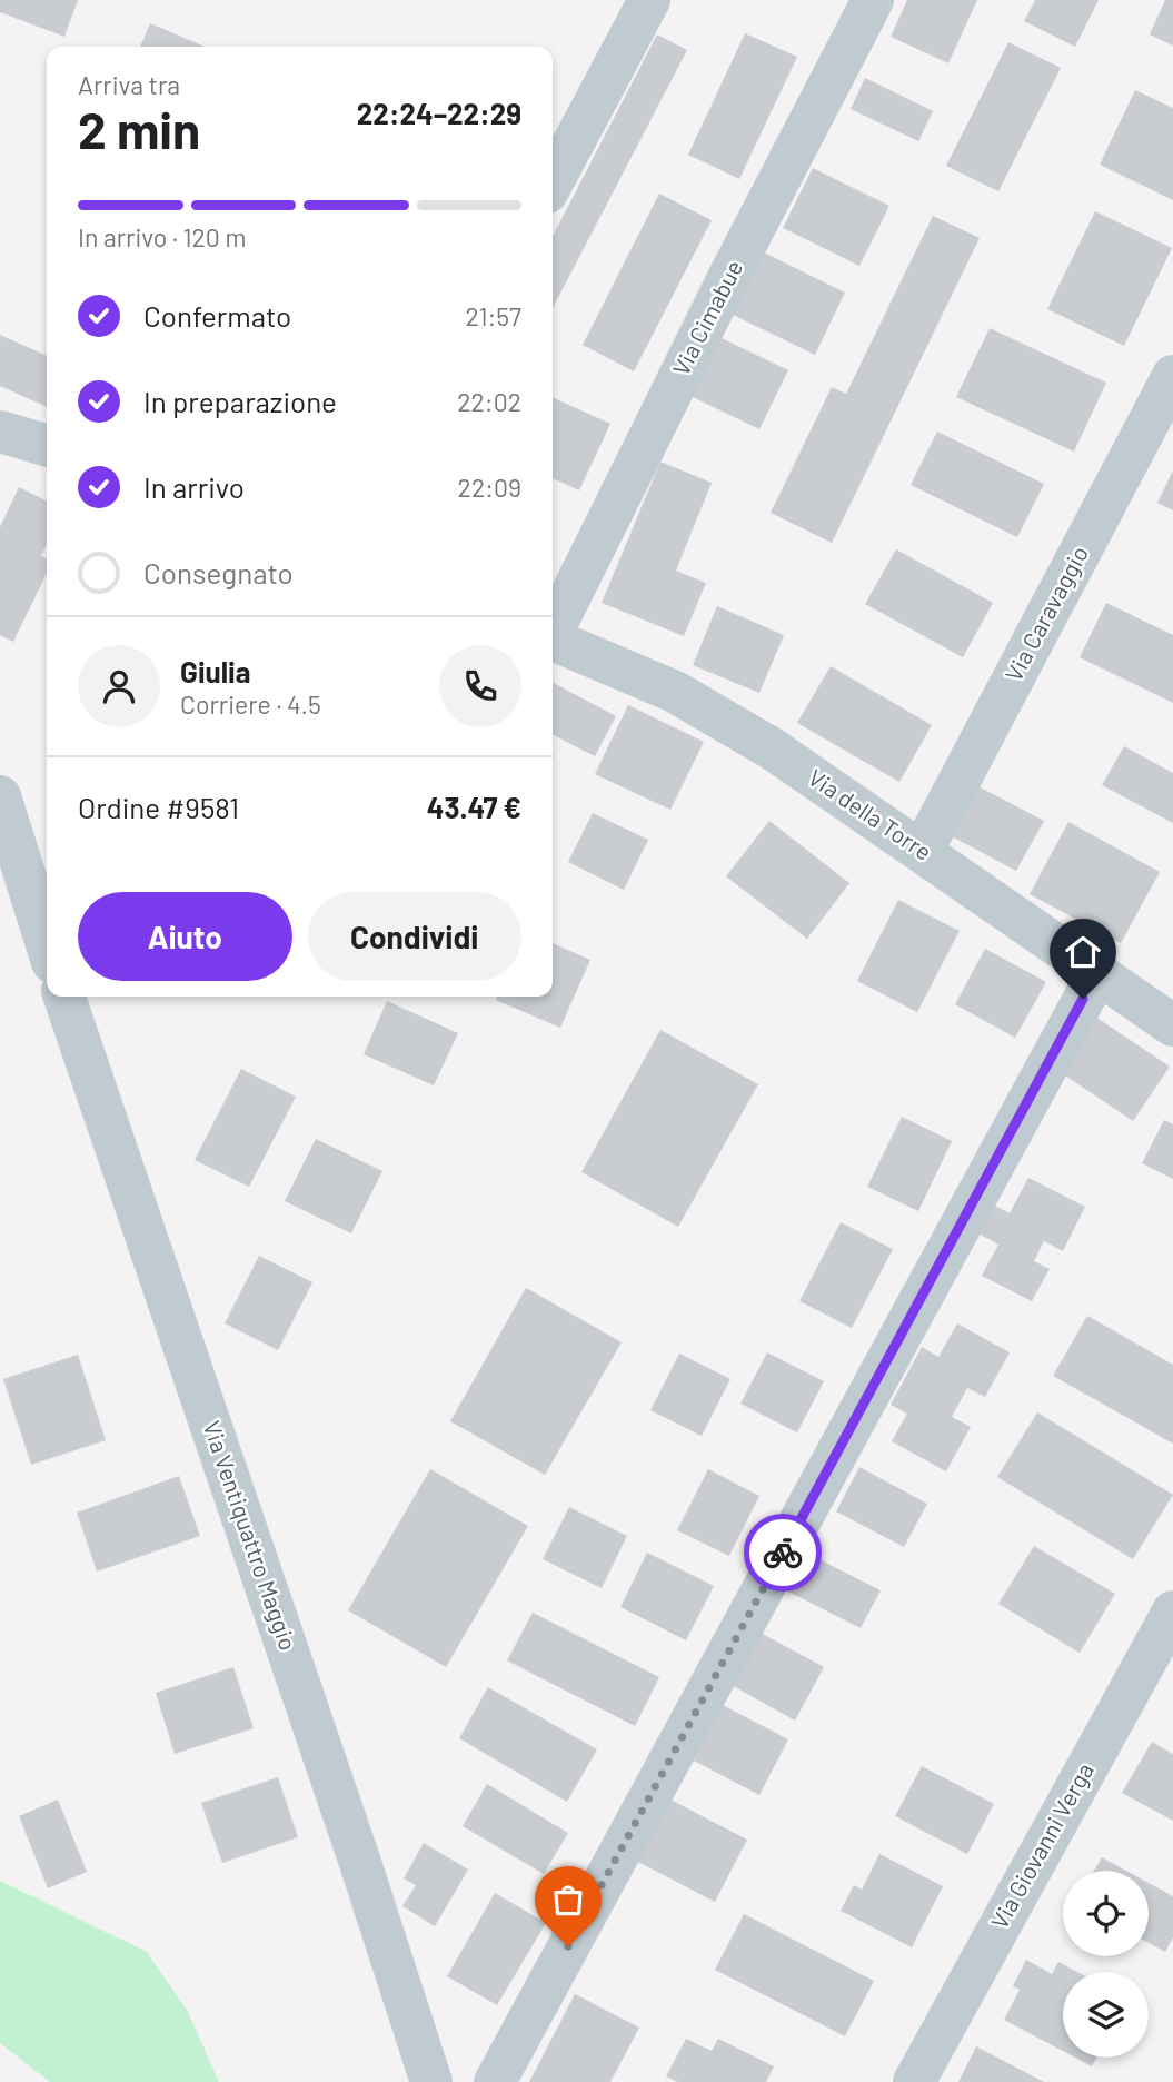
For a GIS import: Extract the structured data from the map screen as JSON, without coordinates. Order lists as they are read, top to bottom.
{
  "streets": {
    "street": [
      "Via Cimabue",
      "Via Caravaggio",
      "Via della Torre",
      "Via Ventiquattro Maggio",
      "Via Giovanni Verga"
    ]
  },
  "crossings": [
    ["Via Caravaggio", "Via della Torre"]
  ],
  "page": {
    "heading": ["2 min", "Arriva tra", "22:24–22:29"],
    "panel": [
      "Giulia",
      "Corriere · 4.5",
      "Ordine #9581",
      "43.47 €"
    ],
    "bar": "In arrivo · 120 m",
    "list": [
      ["Confermato", "21:57"],
      ["In preparazione", "22:02"],
      ["In arrivo", "22:09"],
      "Consegnato"
    ],
    "buttons": ["Aiuto", "Condividi"]
  }
}
